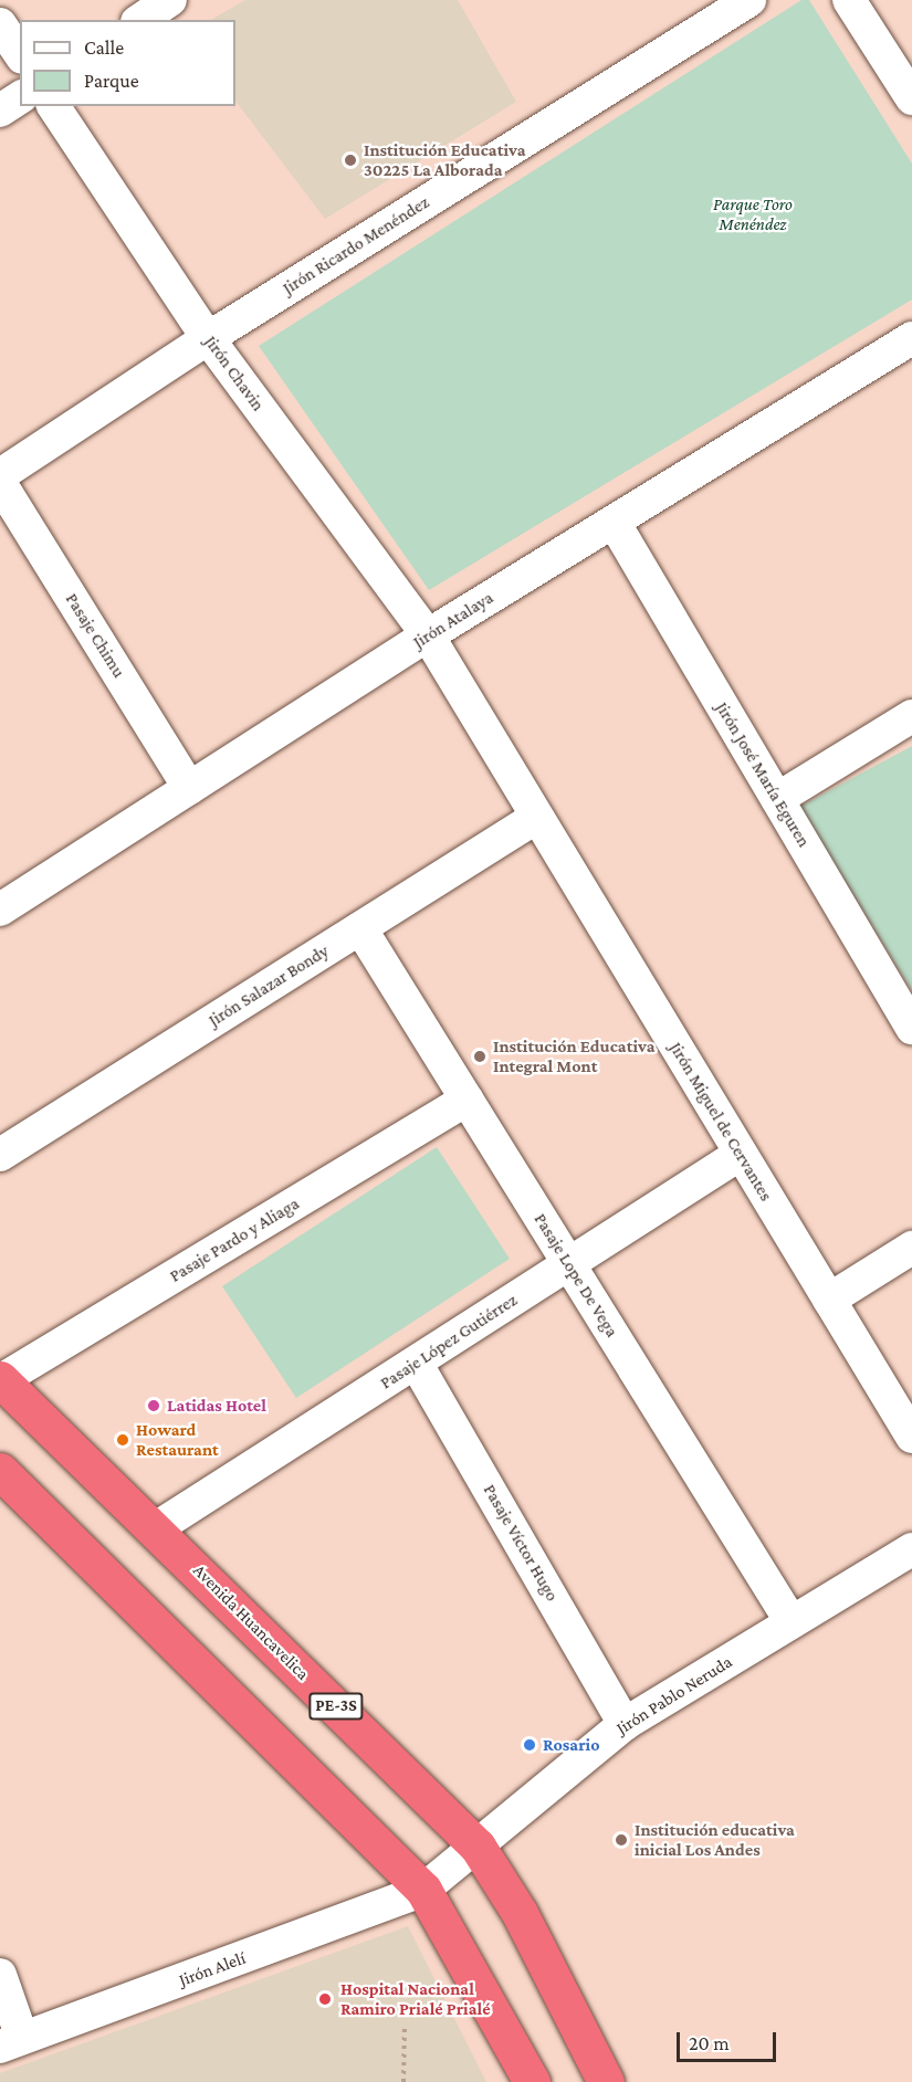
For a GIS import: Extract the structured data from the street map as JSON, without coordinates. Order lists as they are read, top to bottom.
{
  "streets": {
    "highway": ["Avenida Huancavelica", "PE-3S"],
    "street": [
      "Jirón Ricardo Menéndez",
      "Jirón Chavin",
      "Jirón Atalaya",
      "Pasaje Chimu",
      "Jirón José María Eguren",
      "Jirón Salazar Bondy",
      "Jirón Miguel de Cervantes",
      "Pasaje Pardo y Aliaga",
      "Pasaje Lope De Vega",
      "Pasaje López Gutiérrez",
      "Pasaje Víctor Hugo",
      "Jirón Pablo Neruda",
      "Jirón Alelí"
    ]
  },
  "crossings": [
    ["Jirón Ricardo Menéndez", "Jirón Chavin"],
    ["Jirón Chavin", "Jirón Atalaya"],
    ["Jirón Chavin", "Jirón Miguel de Cervantes"],
    ["Jirón Atalaya", "Pasaje Chimu"],
    ["Jirón Atalaya", "Jirón José María Eguren"],
    ["Jirón Atalaya", "Jirón Miguel de Cervantes"],
    ["Jirón Salazar Bondy", "Jirón Miguel de Cervantes"],
    ["Jirón Salazar Bondy", "Pasaje Lope De Vega"],
    ["Jirón Miguel de Cervantes", "Pasaje López Gutiérrez"],
    ["Pasaje Pardo y Aliaga", "Pasaje Lope De Vega"],
    ["Pasaje Pardo y Aliaga", "Avenida Huancavelica"],
    ["Pasaje Lope De Vega", "Pasaje López Gutiérrez"],
    ["Pasaje Lope De Vega", "Jirón Pablo Neruda"],
    ["Pasaje López Gutiérrez", "Pasaje Víctor Hugo"],
    ["Pasaje López Gutiérrez", "Avenida Huancavelica"],
    ["Pasaje Víctor Hugo", "Jirón Pablo Neruda"],
    ["Avenida Huancavelica", "Jirón Pablo Neruda"],
    ["Jirón Pablo Neruda", "Jirón Alelí"]
  ],
  "parks": ["Parque Toro Menéndez"],
  "places": [
    "Institución Educativa 30225 La Alborada",
    "Institución Educativa Integral Mont",
    "Latidas Hotel",
    "Howard Restaurant",
    "Rosario",
    "Institución educativa inicial Los Andes",
    "Hospital Nacional Ramiro Prialé Prialé"
  ],
  "legend": ["Calle", "Parque"],
  "scale_bar": "20 m"
}
